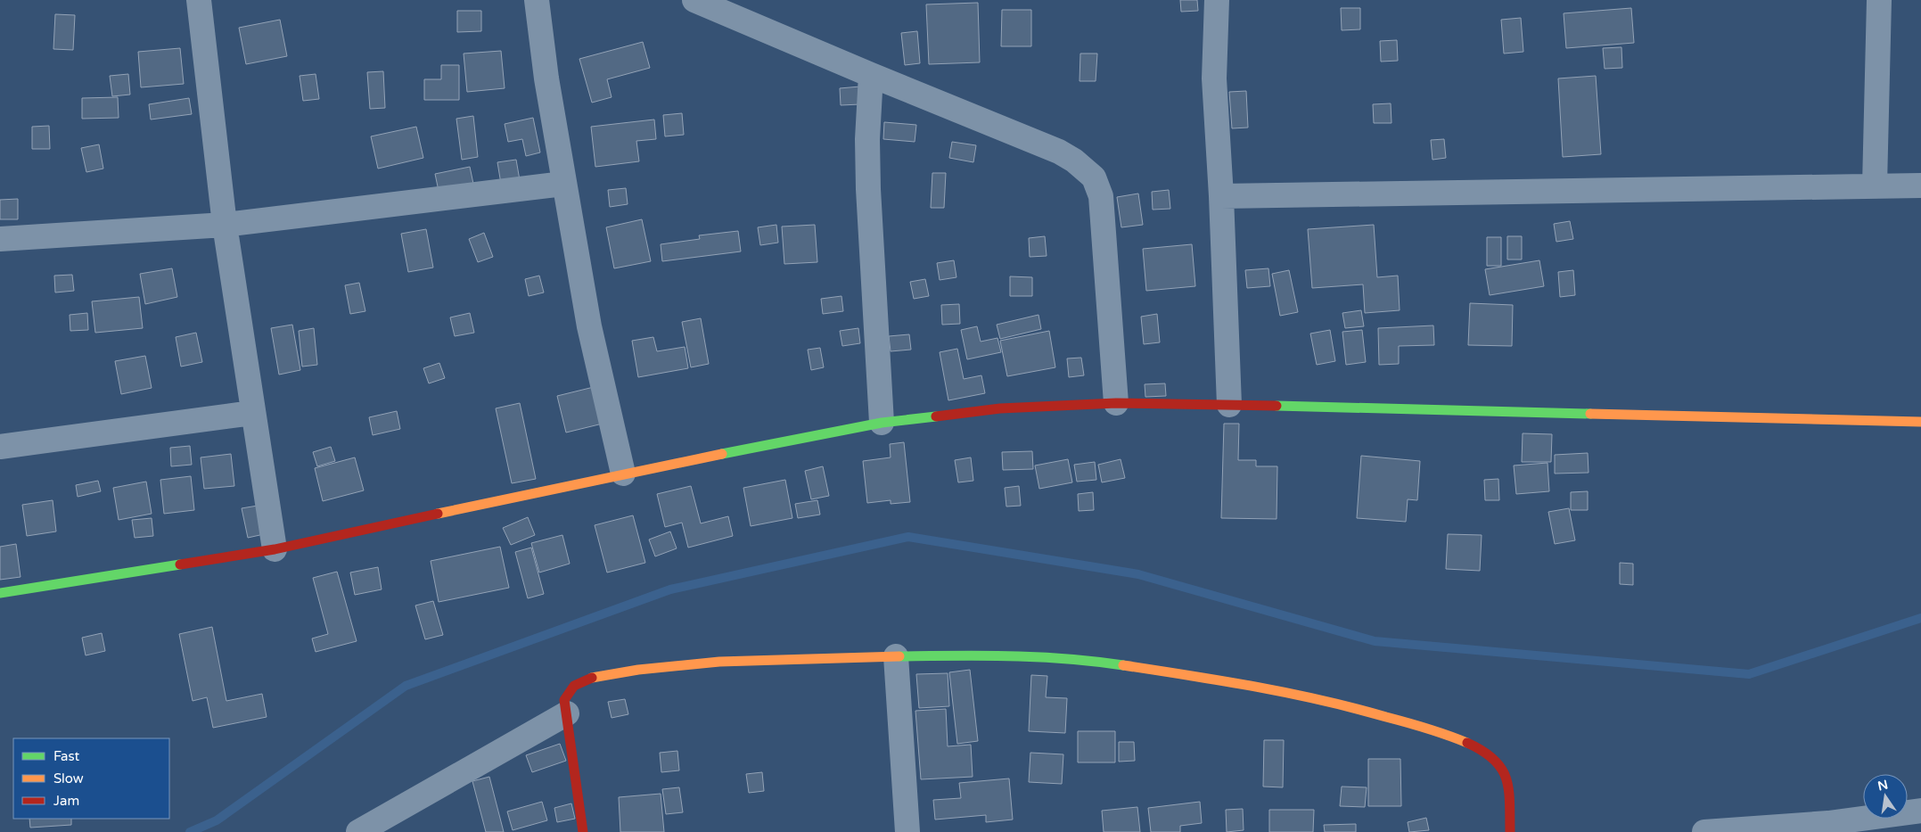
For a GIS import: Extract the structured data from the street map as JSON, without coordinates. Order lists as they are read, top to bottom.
{
  "legend": ["Fast", "Slow", "Jam"],
  "north": "top"
}
